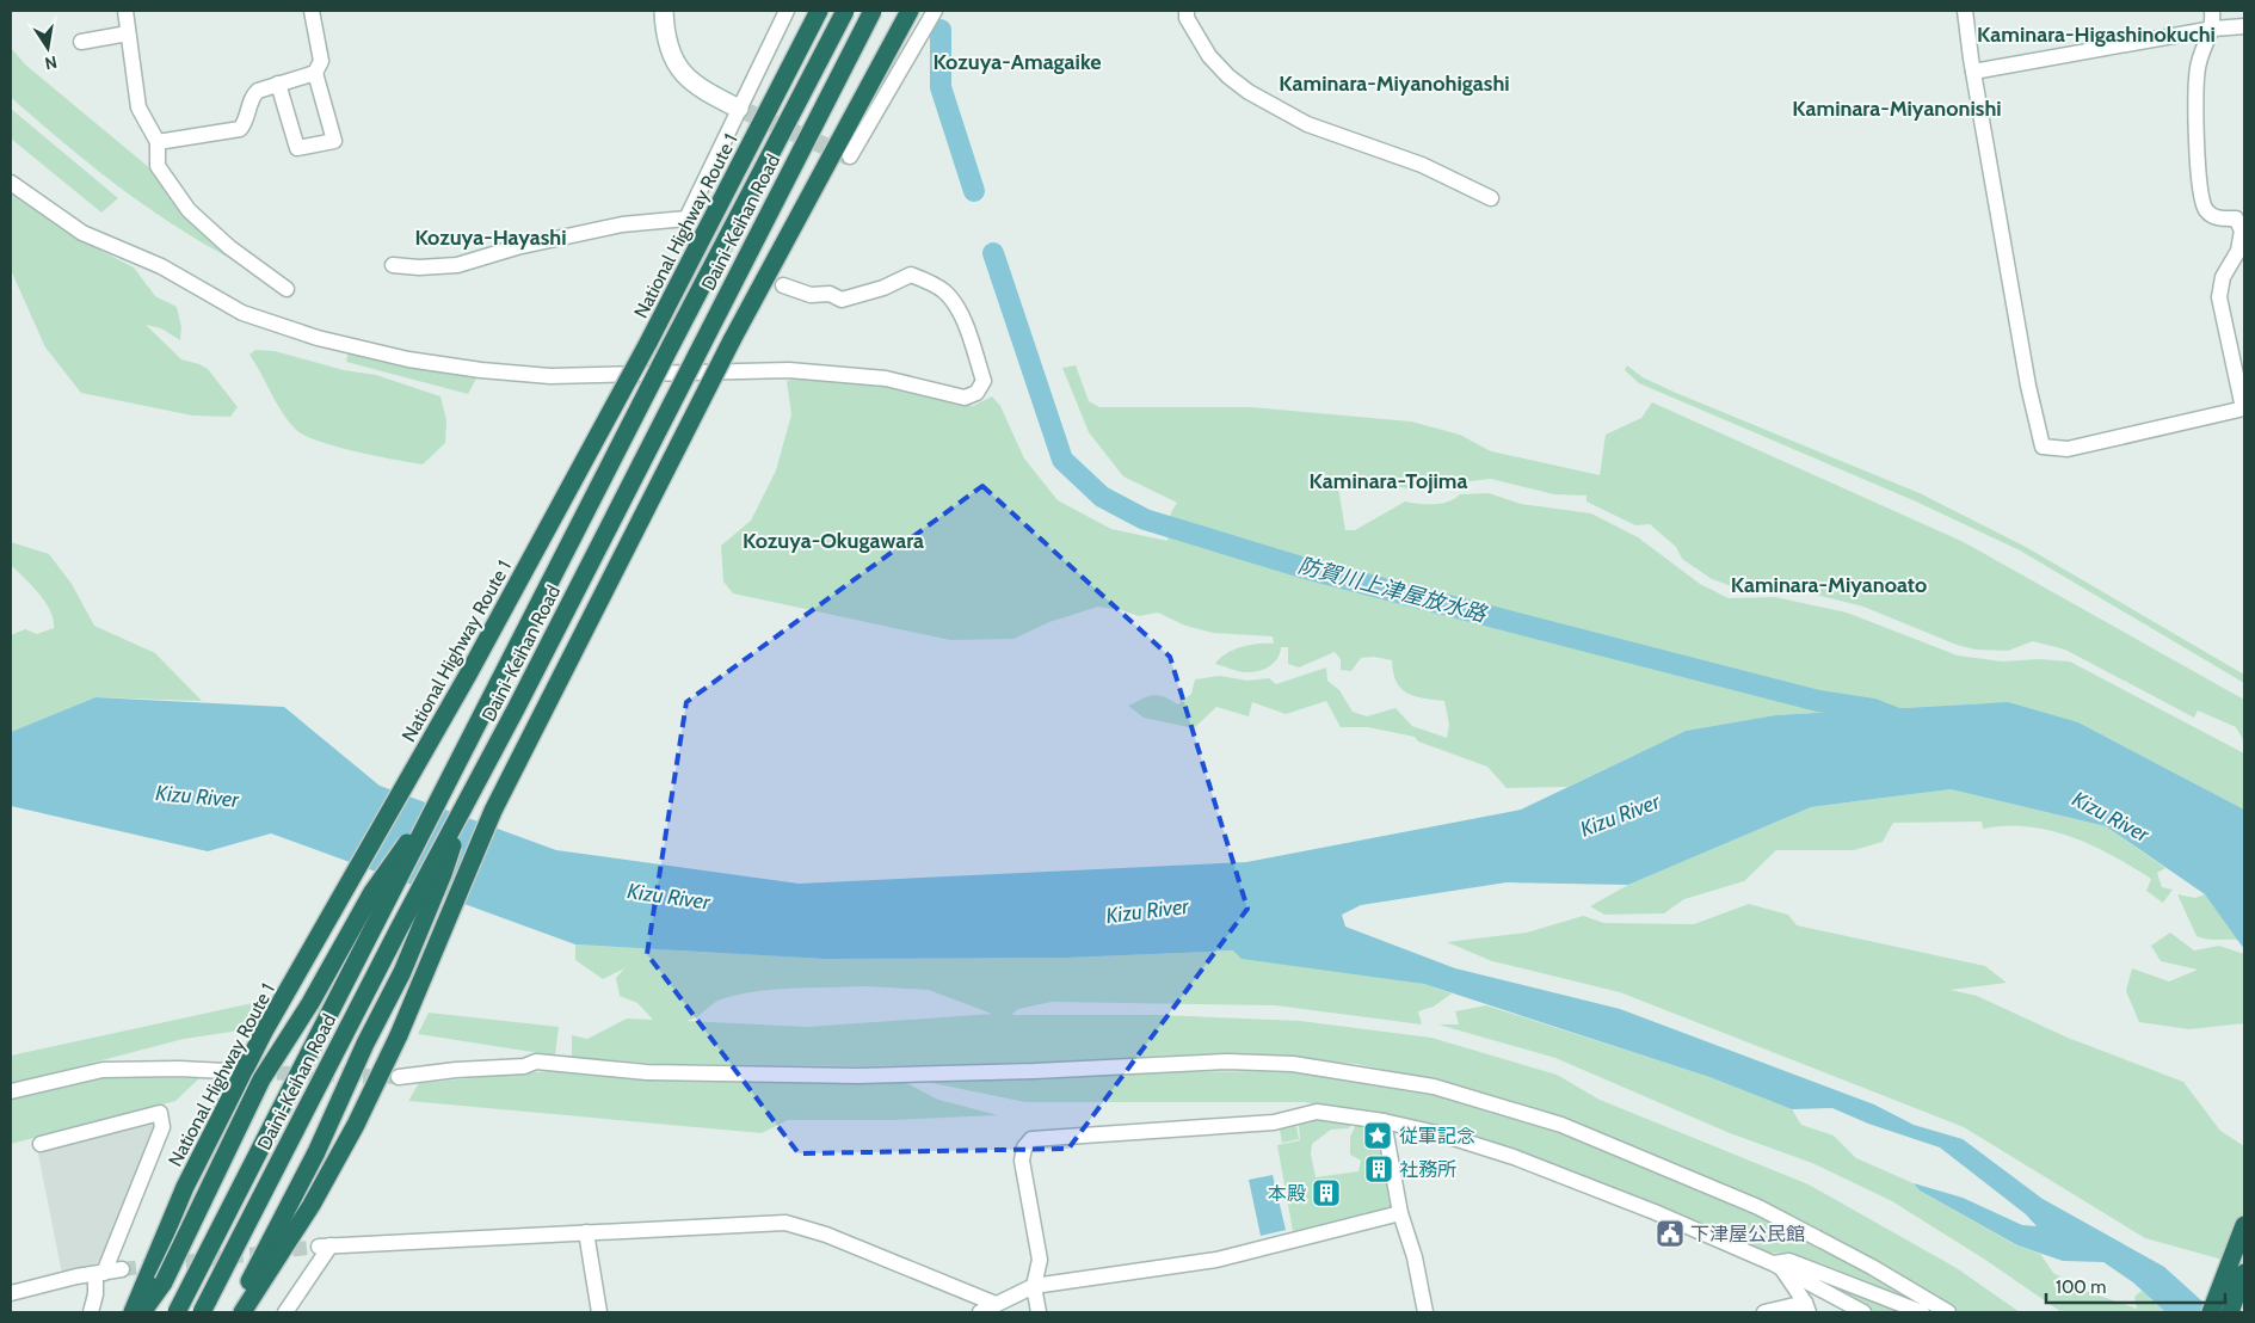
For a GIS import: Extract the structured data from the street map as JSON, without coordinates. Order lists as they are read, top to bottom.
{
  "streets": {
    "highway": ["Daini-Keihan Road", "National Highway Route 1"]
  },
  "districts": [
    "Kaminara-Higashinokuchi",
    "Kozuya-Amagaike",
    "Kaminara-Miyanohigashi",
    "Kaminara-Miyanonishi",
    "Kozuya-Hayashi",
    "Kaminara-Tojima",
    "Kozuya-Okugawara",
    "Kaminara-Miyanoato"
  ],
  "water": ["防賀川上津屋放水路", "Kizu River"],
  "places": {
    "place": ["従軍記念"],
    "building": ["社務所", "本殿"],
    "public building": ["下津屋公民館"]
  },
  "scale_bar": "100 m",
  "north": "bottom"
}
